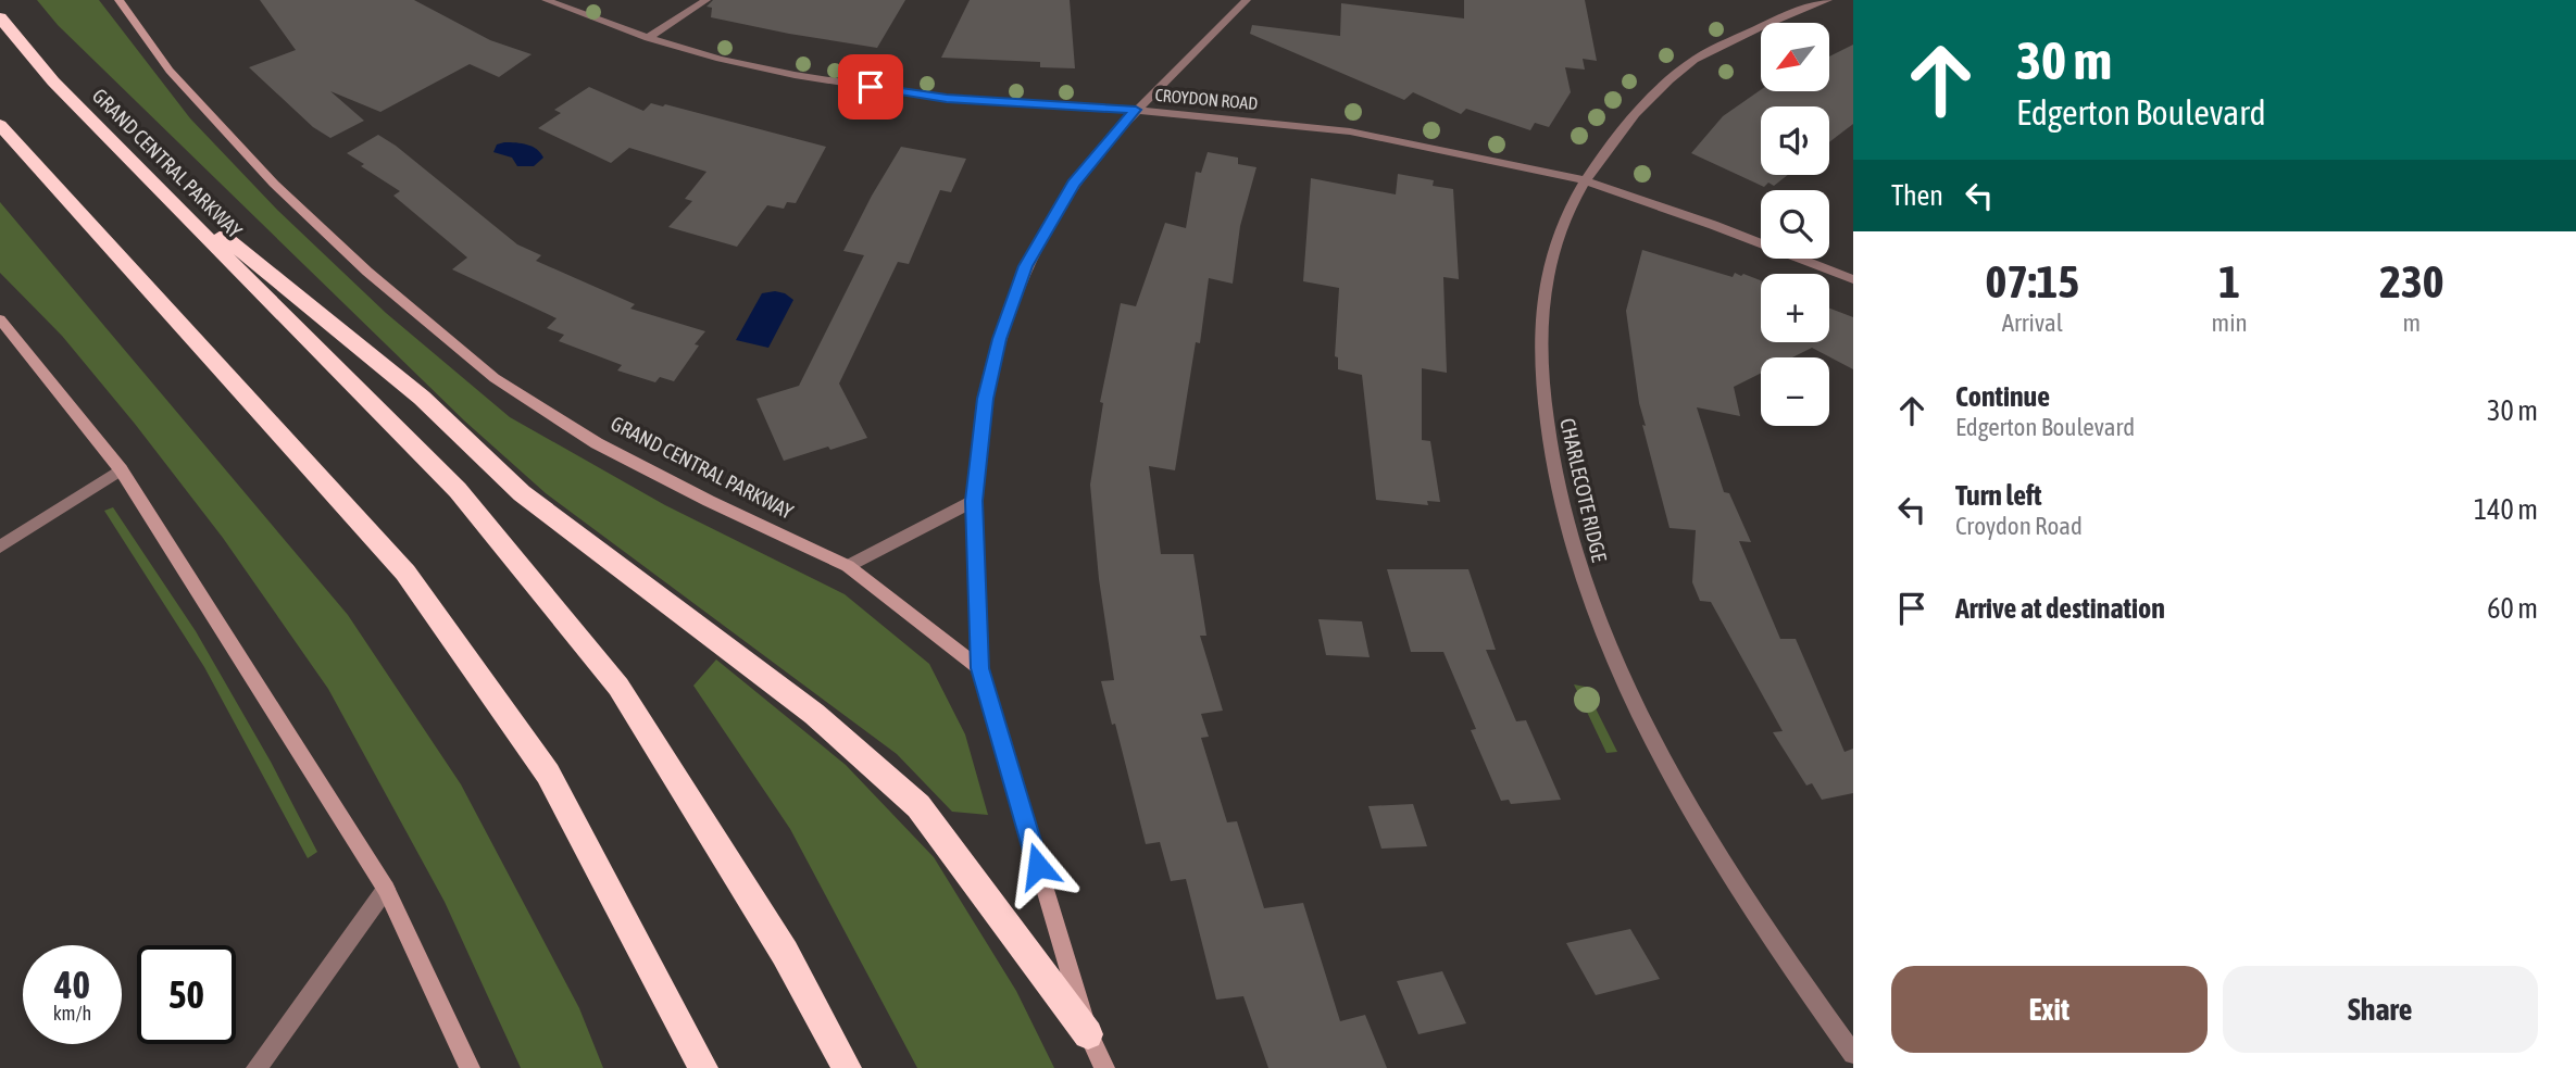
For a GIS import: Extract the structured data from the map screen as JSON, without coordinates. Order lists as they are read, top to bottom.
{
  "streets": {
    "highway": ["GRAND CENTRAL PARKWAY"],
    "street": ["CROYDON ROAD", "CHARLECOTE RIDGE"]
  },
  "crossings": [
    ["CROYDON ROAD", "CHARLECOTE RIDGE"]
  ],
  "north": "bottom left",
  "page": {
    "turn": ["30 m", "Edgerton Boulevard"],
    "map_buttons": ["+", "−"],
    "then": "Then",
    "eta": [
      "07:15",
      "Arrival",
      "1",
      "min",
      "230",
      "m"
    ],
    "list": [
      {
        "name": "Continue",
        "note": "Edgerton Boulevard",
        "value": "30 m"
      },
      {
        "name": "Turn left",
        "note": "Croydon Road",
        "value": "140 m"
      },
      {
        "name": "Arrive at destination",
        "value": "60 m"
      }
    ],
    "speed": "40 km/h",
    "limit": "50",
    "buttons": ["Exit", "Share"]
  }
}
